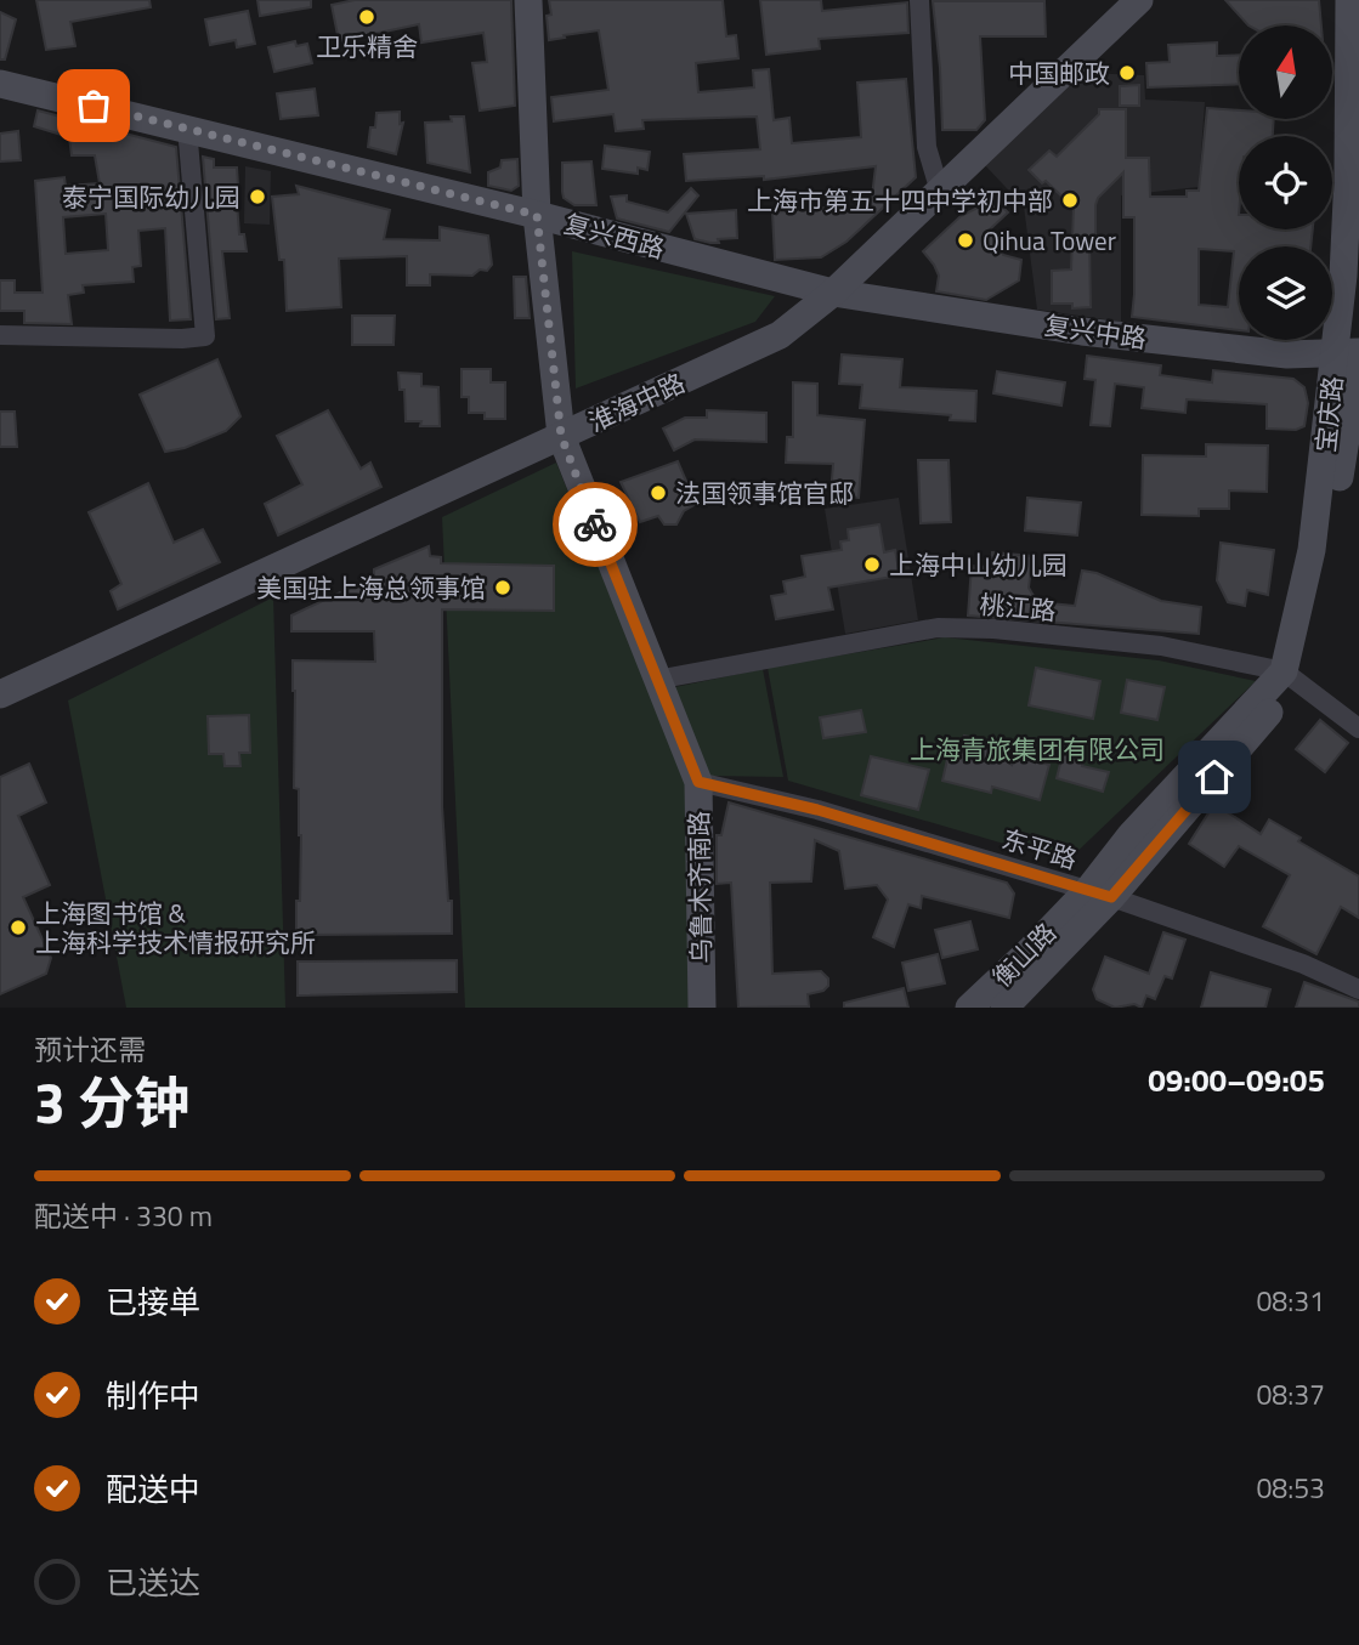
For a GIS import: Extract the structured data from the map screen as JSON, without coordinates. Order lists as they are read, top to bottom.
{
  "streets": {
    "main road": [
      "复兴西路",
      "复兴中路",
      "淮海中路",
      "宝庆路",
      "乌鲁木齐南路",
      "衡山路"
    ],
    "street": ["桃江路", "东平路"]
  },
  "crossings": [
    ["复兴西路", "复兴中路"],
    ["复兴西路", "淮海中路"],
    ["复兴西路", "乌鲁木齐南路"],
    ["复兴中路", "淮海中路"],
    ["复兴中路", "宝庆路"],
    ["淮海中路", "乌鲁木齐南路"],
    ["宝庆路", "桃江路"],
    ["宝庆路", "衡山路"],
    ["桃江路", "乌鲁木齐南路"],
    ["桃江路", "衡山路"],
    ["东平路", "乌鲁木齐南路"],
    ["东平路", "衡山路"]
  ],
  "parks": ["上海青旅集团有限公司"],
  "places": [
    "卫乐精舍",
    "中国邮政",
    "泰宁国际幼儿园",
    "上海市第五十四中学初中部",
    "Qihua Tower",
    "法国领事馆官邸",
    "上海中山幼儿园",
    "美国驻上海总领事馆",
    "上海图书馆 & 上海科学技术情报研究所"
  ],
  "north": "top",
  "page": {
    "heading": ["3 分钟", "预计还需", "09:00–09:05"],
    "bar": "配送中 · 330 m",
    "list": [
      ["已接单", "08:31"],
      ["制作中", "08:37"],
      ["配送中", "08:53"],
      "已送达"
    ]
  }
}
